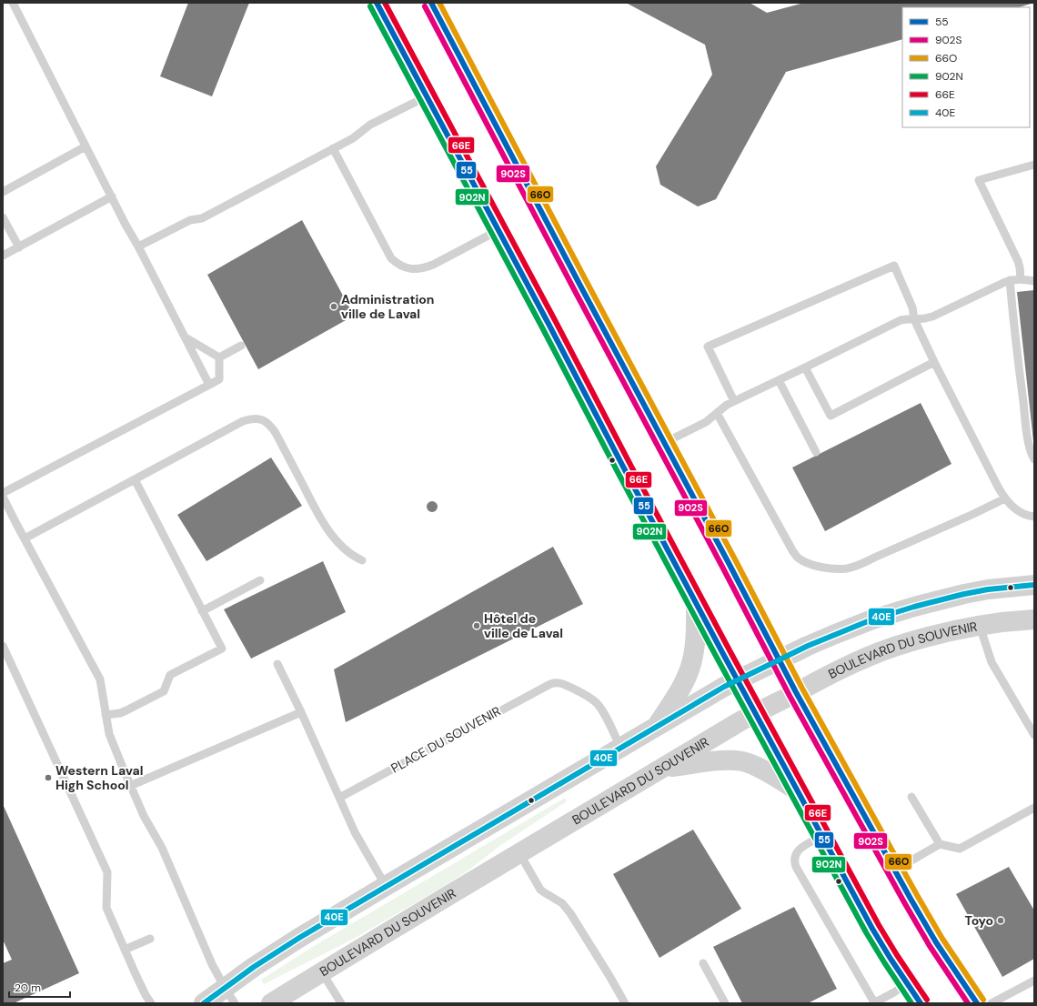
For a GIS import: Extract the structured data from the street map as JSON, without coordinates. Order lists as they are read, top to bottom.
{
  "streets": {
    "street": ["BOULEVARD DU SOUVENIR"],
    "lane": ["PLACE DU SOUVENIR"]
  },
  "places": [
    "Administration ville de Laval",
    "Hôtel de ville de Laval",
    "Western Laval High School",
    "Toyo"
  ],
  "lines": [
    "transit line 55",
    "transit line 66O",
    "transit line 66E",
    "transit line 902S",
    "transit line 902N",
    "transit line 40E"
  ],
  "legend": [
    "55",
    "902S",
    "66O",
    "902N",
    "66E",
    "40E"
  ],
  "scale_bar": "20 m"
}
